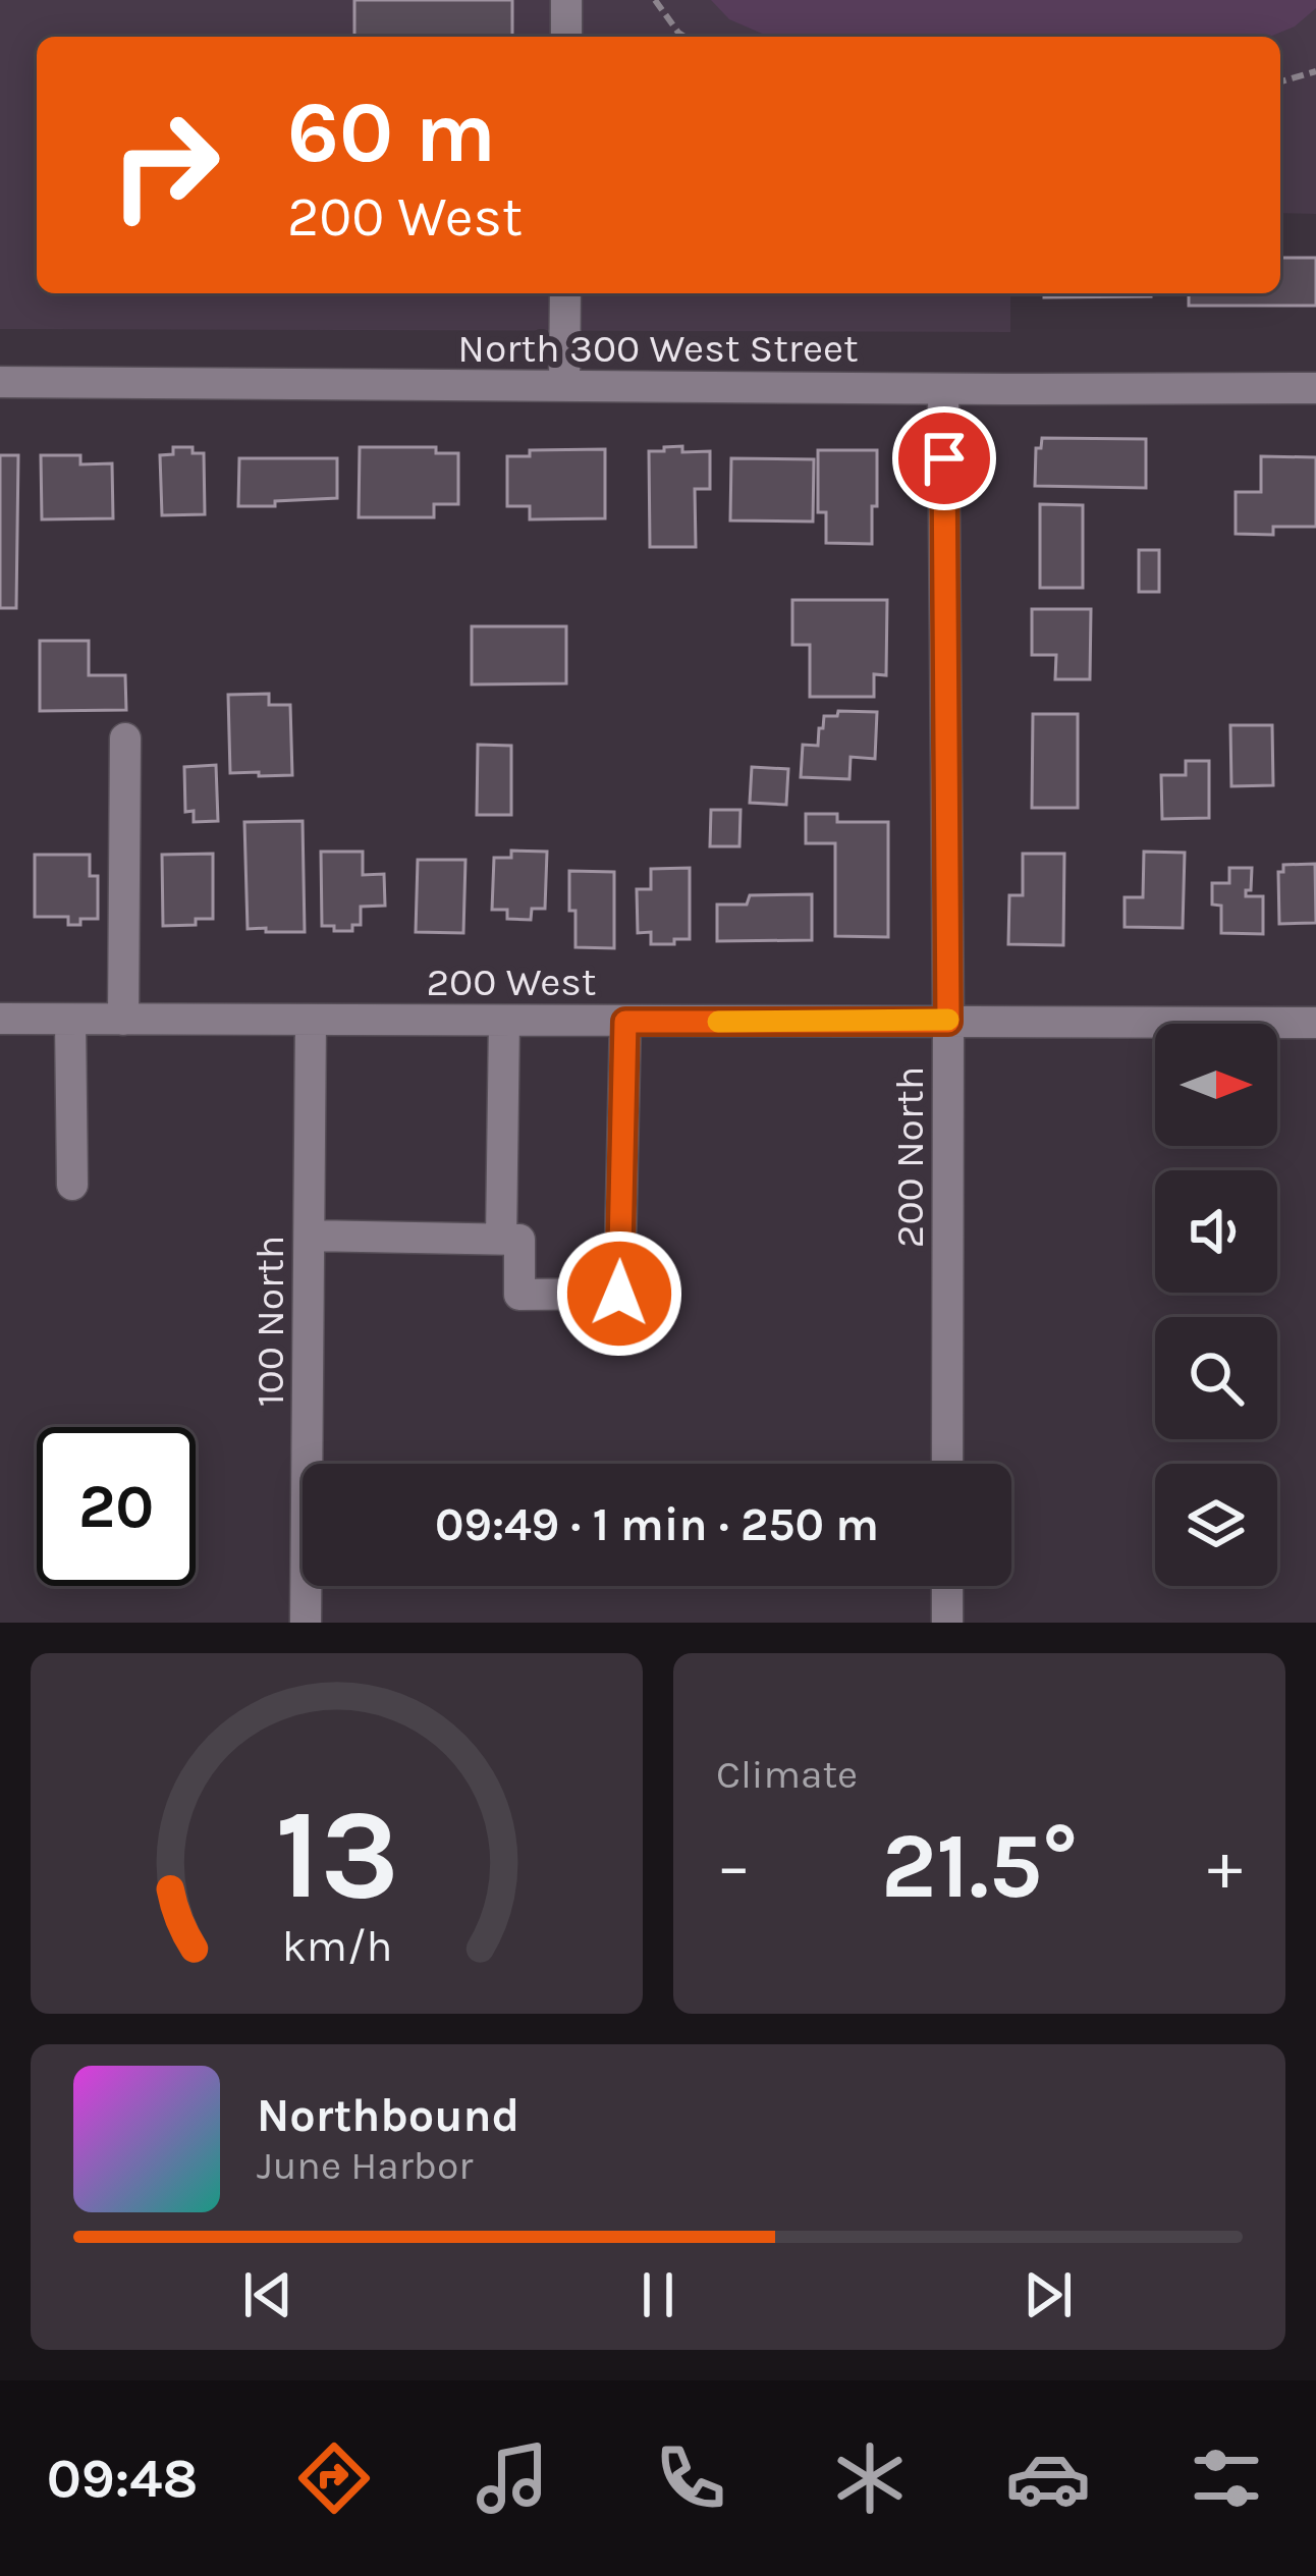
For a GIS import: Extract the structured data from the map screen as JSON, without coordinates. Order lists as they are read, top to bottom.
{
  "streets": {
    "street": [
      "North 300 West Street",
      "200 West",
      "200 North",
      "100 North"
    ]
  },
  "crossings": [
    ["North 300 West Street", "200 North"],
    ["200 West", "200 North"],
    ["200 West", "100 North"]
  ],
  "north": "right",
  "page": {
    "turn": ["60 m", "200 West"],
    "limit": "20",
    "trip": "09:49 · 1 min · 250 m",
    "tile": "Climate",
    "heat": ["−", "21.5°", "+"],
    "song": ["Northbound", "June Harbor"],
    "tabs": "09:48",
    "gauge": ["13", "km/h"]
  }
}
